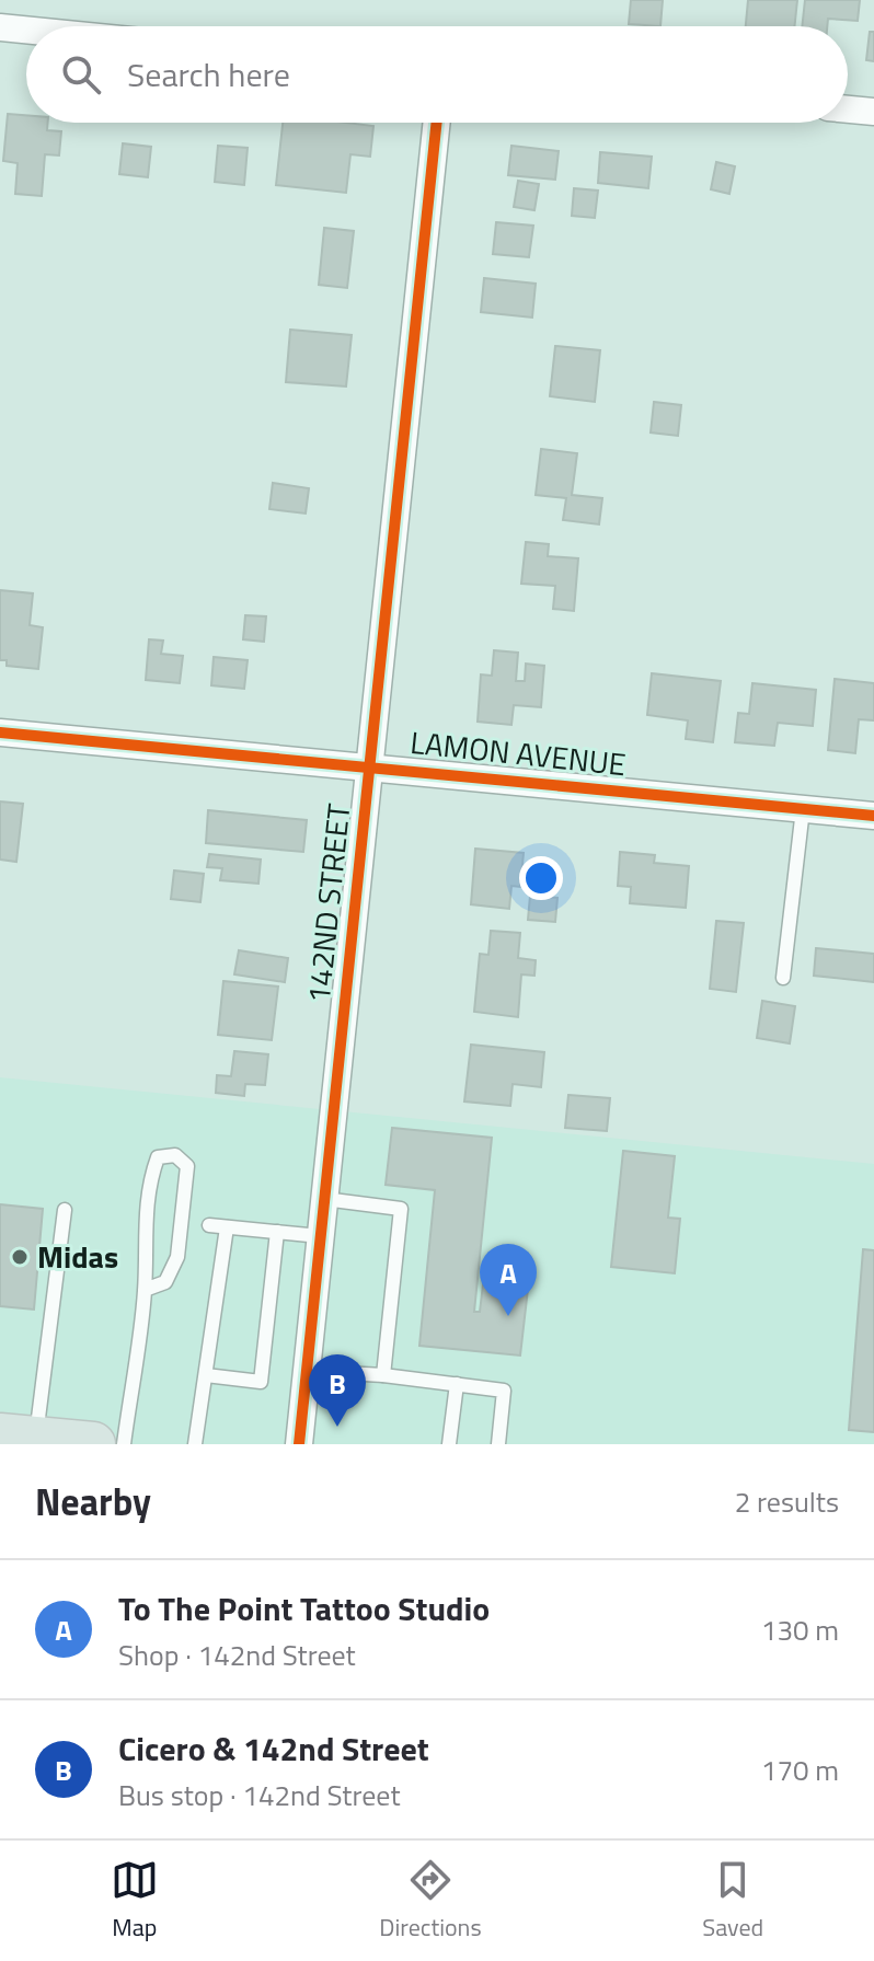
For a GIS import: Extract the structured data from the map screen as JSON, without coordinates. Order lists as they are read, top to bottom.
{
  "streets": {
    "street": ["LAMON AVENUE", "142ND STREET"]
  },
  "crossings": [
    ["LAMON AVENUE", "142ND STREET"]
  ],
  "places": ["Midas"],
  "page": {
    "search": "Search here",
    "pins": ["A", "B"],
    "heading": ["Nearby", "2 results"],
    "list": [
      {
        "mark": "A",
        "name": "To The Point Tattoo Studio",
        "note": "Shop · 142nd Street",
        "value": "130 m"
      },
      {
        "mark": "B",
        "name": "Cicero & 142nd Street",
        "note": "Bus stop · 142nd Street",
        "value": "170 m"
      }
    ],
    "nav": ["Map", "Directions", "Saved"]
  }
}
